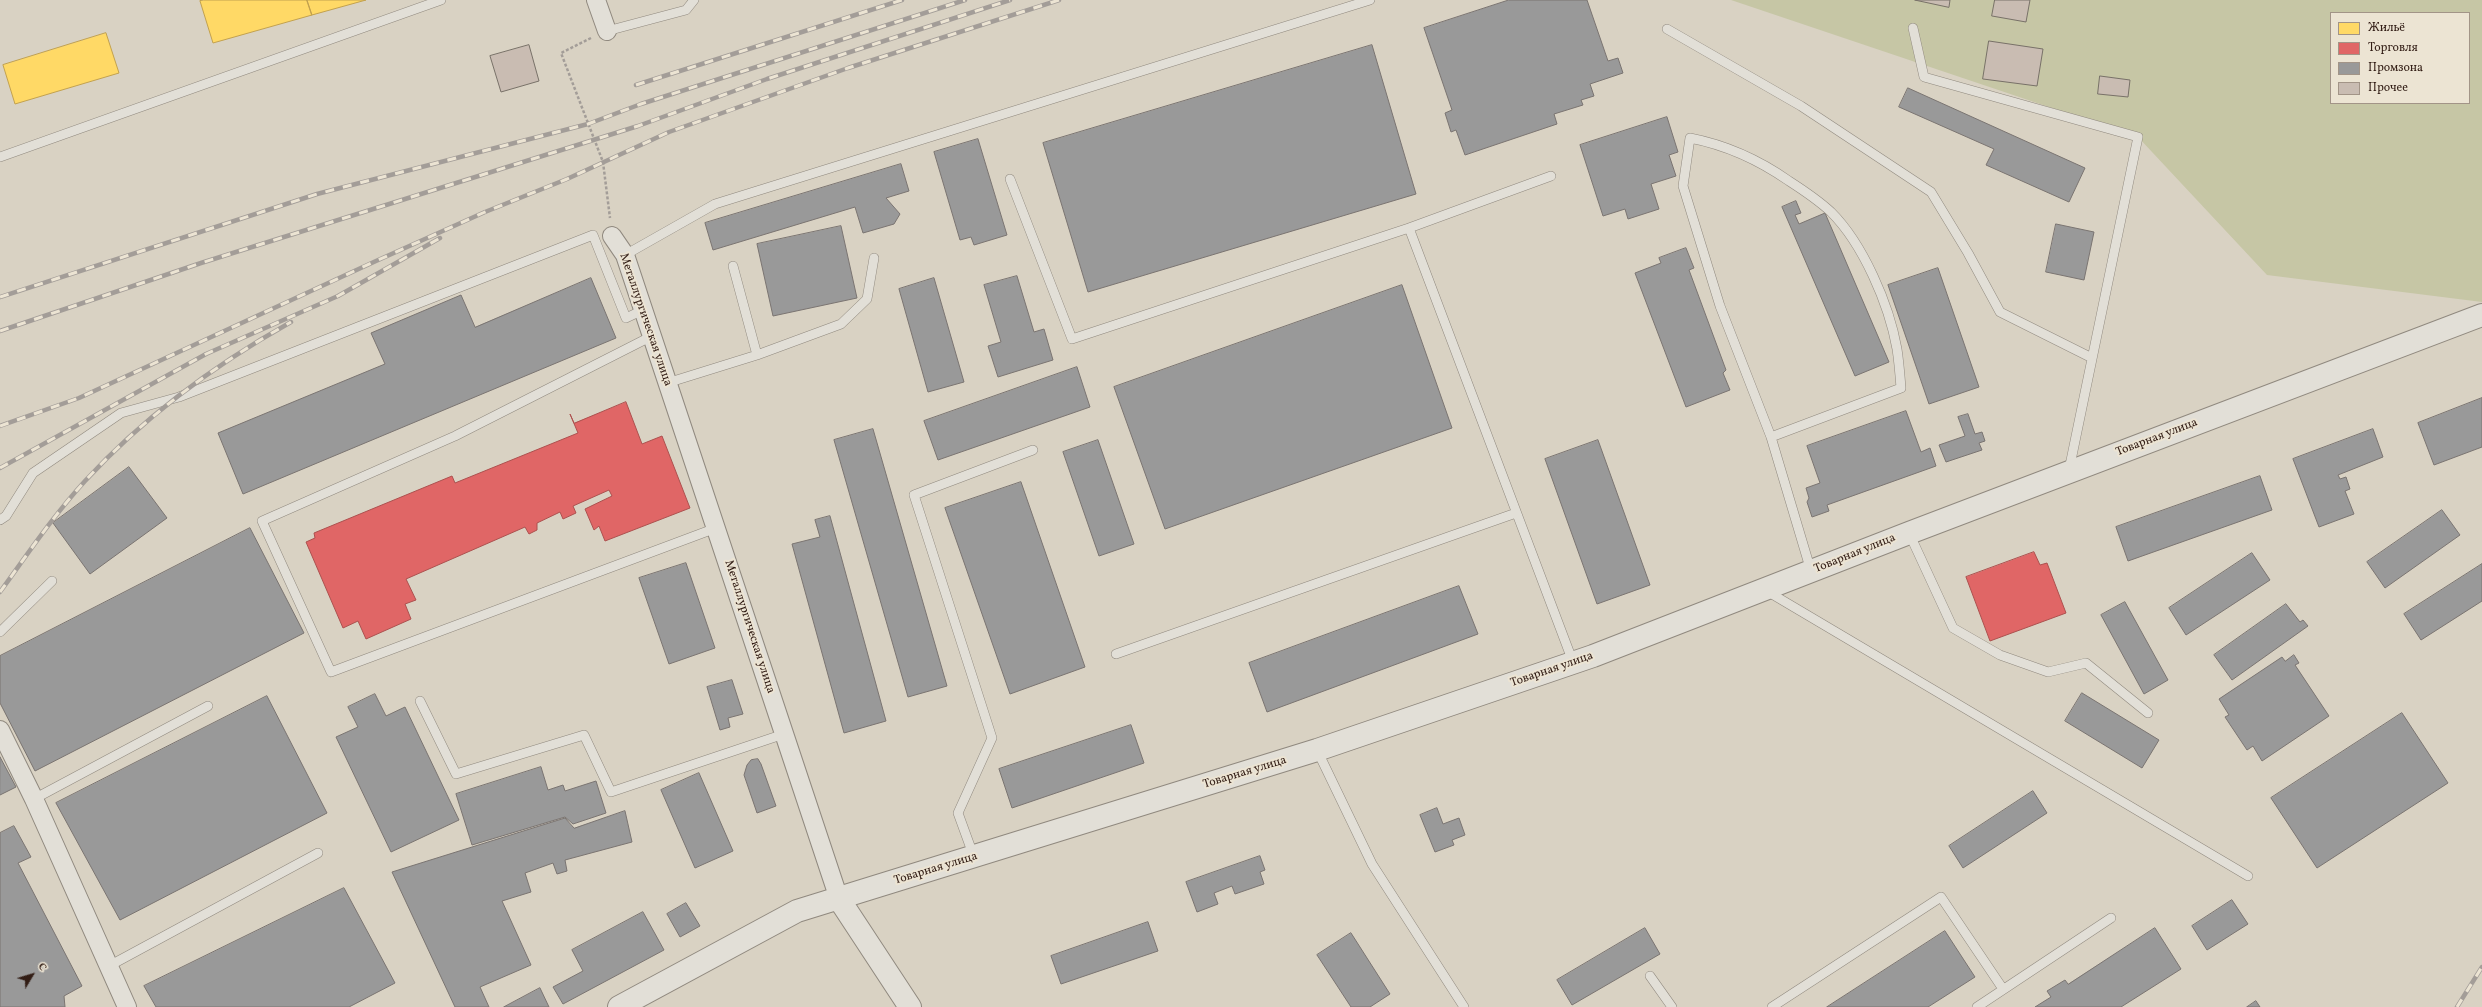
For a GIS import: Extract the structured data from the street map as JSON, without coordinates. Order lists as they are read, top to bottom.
{
  "streets": {
    "street": ["Металлургическая улица", "Товарная улица"]
  },
  "crossings": [
    ["Металлургическая улица", "Товарная улица"]
  ],
  "legend": [
    "Жильё",
    "Торговля",
    "Промзона",
    "Прочее"
  ],
  "north": "top right"
}
